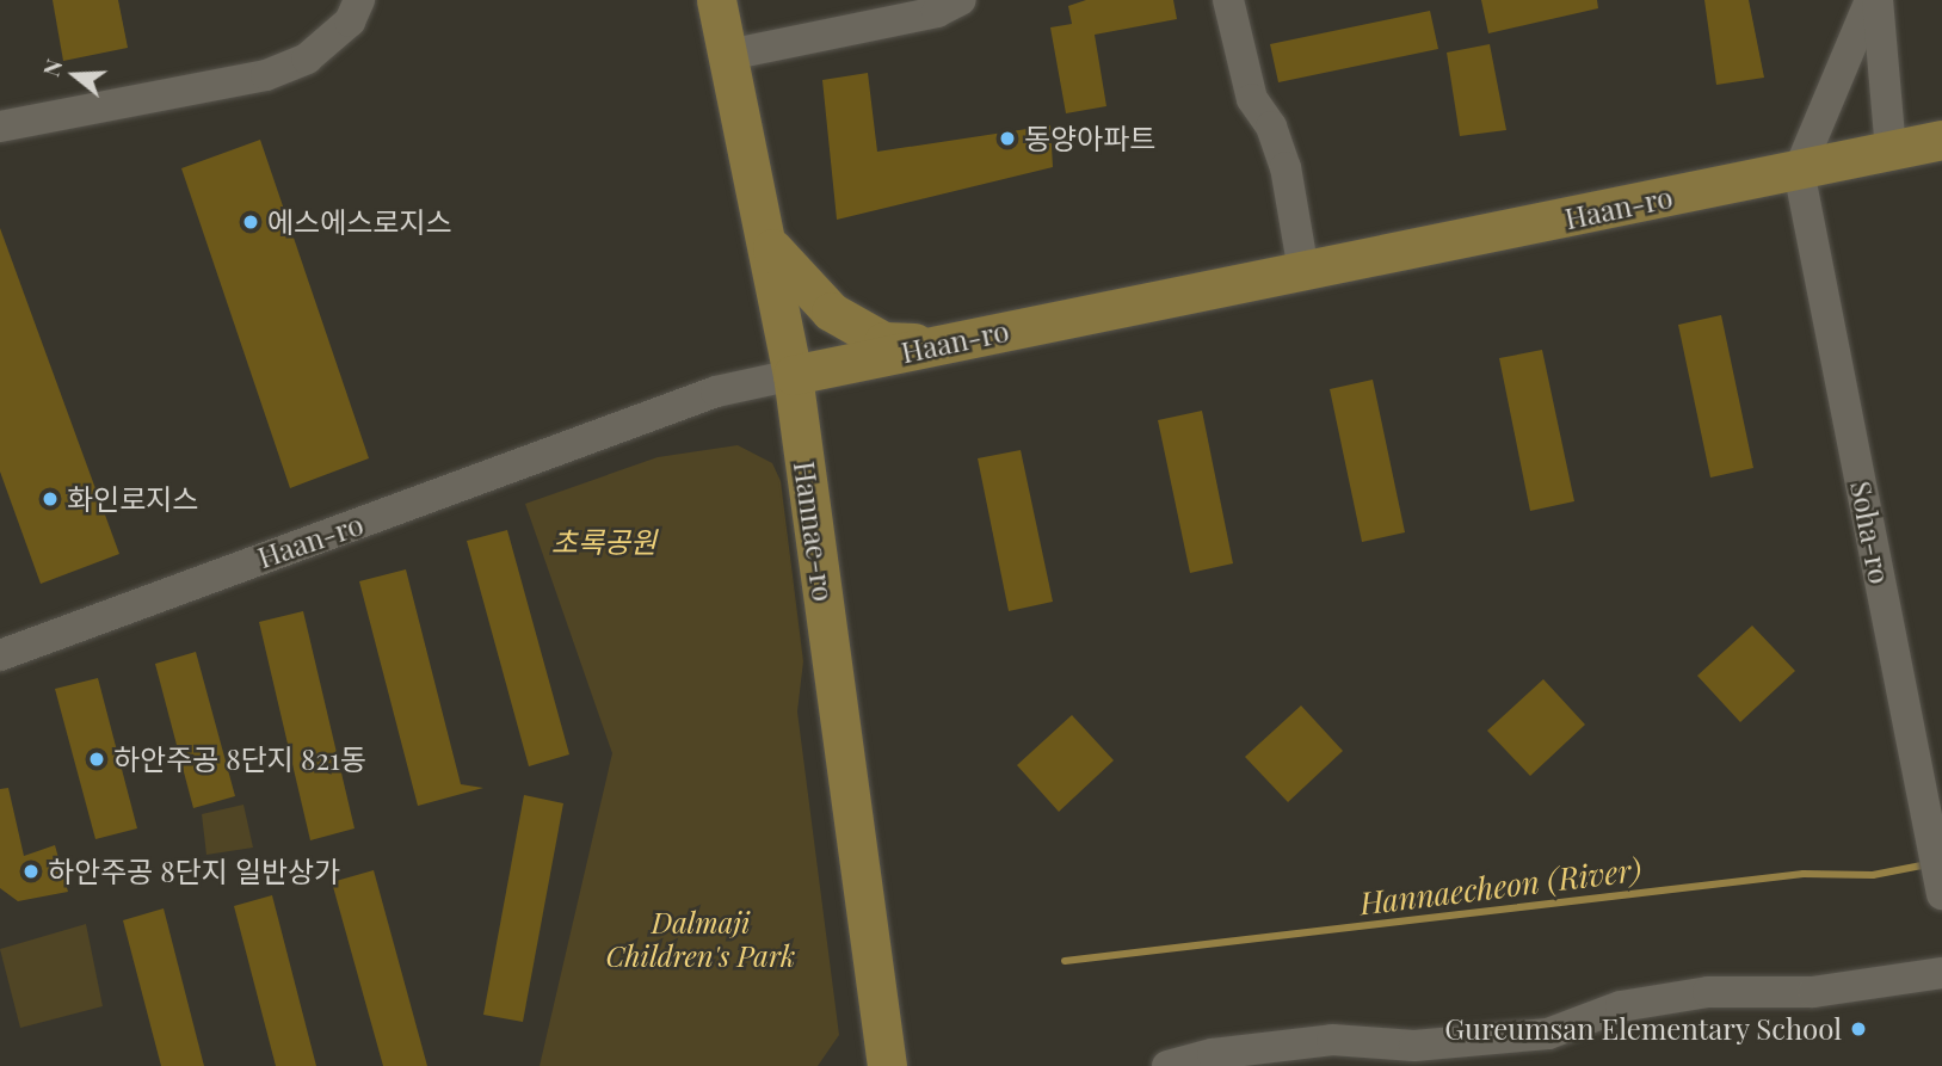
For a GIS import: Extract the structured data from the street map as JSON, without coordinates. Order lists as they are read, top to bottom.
{
  "streets": {
    "main road": ["Haan-ro", "Hannae-ro"],
    "street": ["Soha-ro"]
  },
  "crossings": [
    ["Haan-ro", "Hannae-ro"],
    ["Haan-ro", "Soha-ro"]
  ],
  "water": ["Hannaecheon (River)"],
  "parks": ["초록공원", "Dalmaji Children's Park"],
  "places": [
    "동양아파트",
    "에스에스로지스",
    "화인로지스",
    "하안주공 8단지 821동",
    "하안주공 8단지 일반상가",
    "Gureumsan Elementary School"
  ],
  "north": "left"
}
